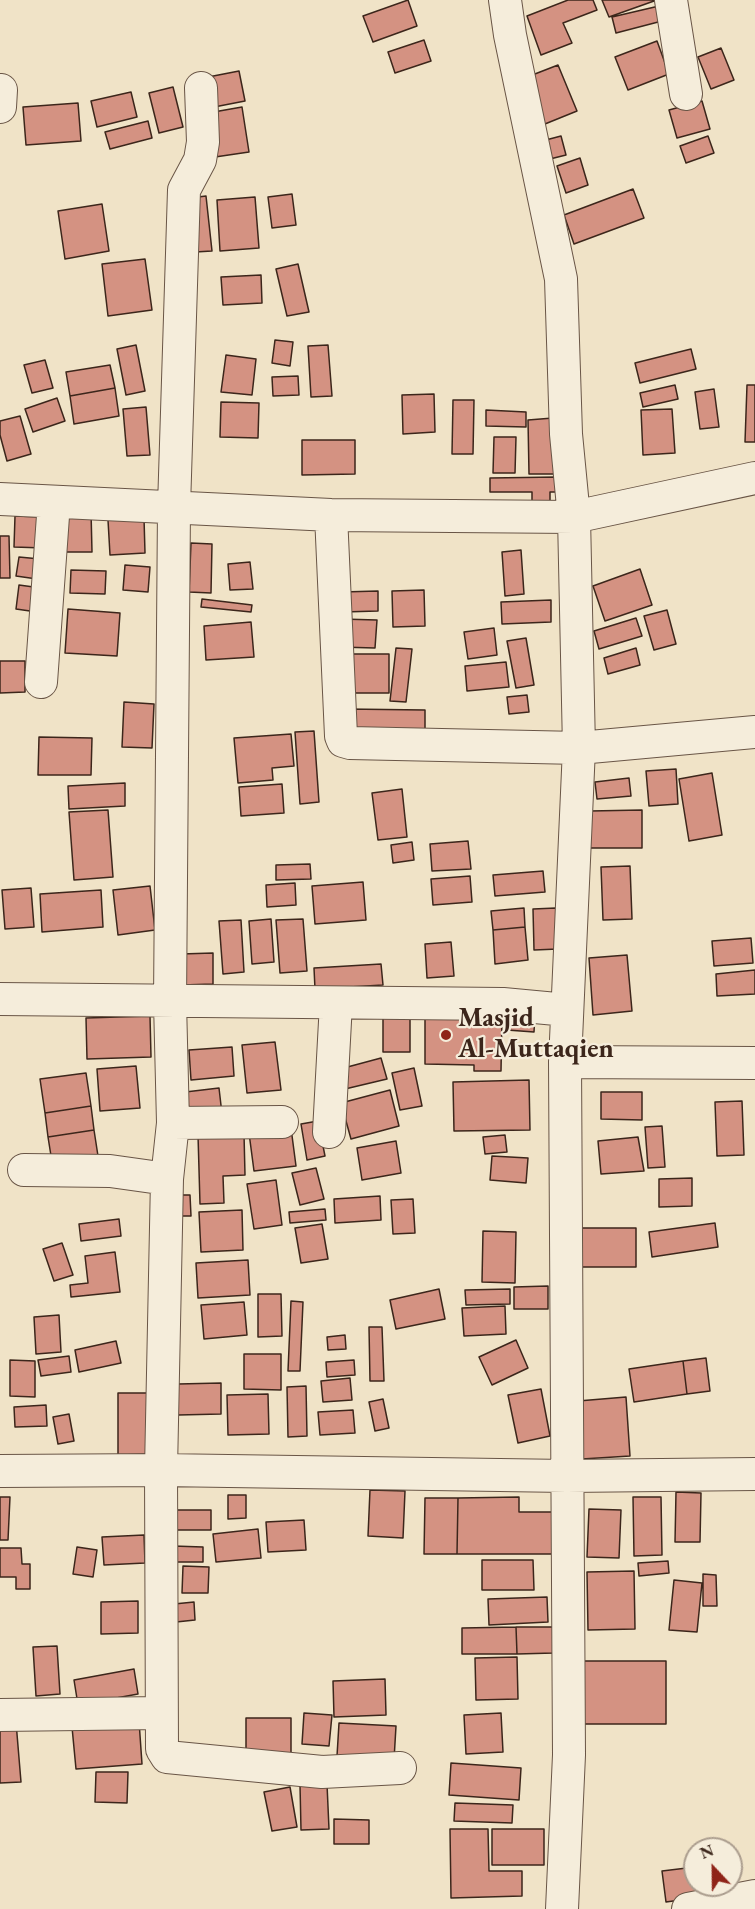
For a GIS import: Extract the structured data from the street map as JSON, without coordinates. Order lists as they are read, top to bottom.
{
  "places": ["Masjid Al-Muttaqien"],
  "north": "top"
}
